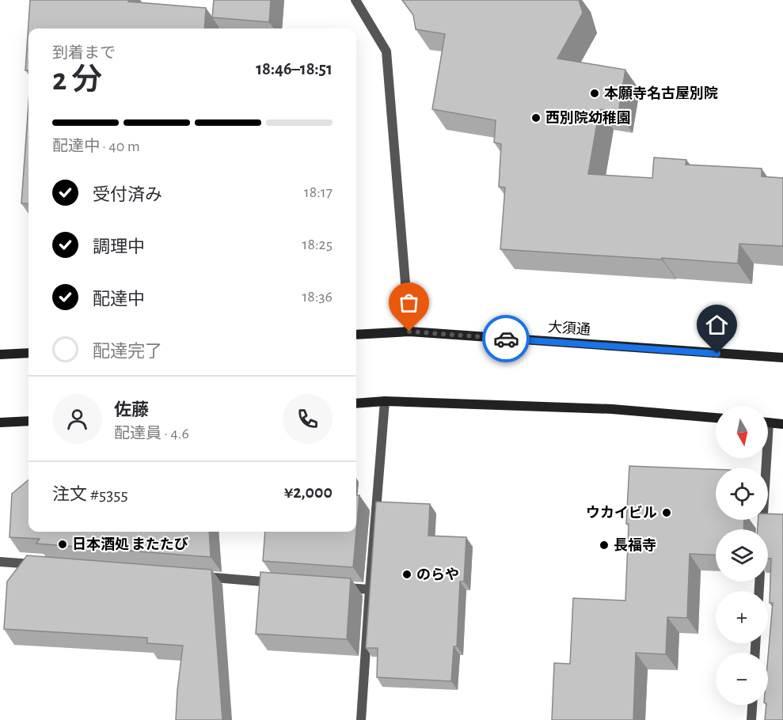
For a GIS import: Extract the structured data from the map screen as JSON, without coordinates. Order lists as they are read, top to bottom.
{
  "streets": {
    "street": ["大須通"]
  },
  "places": [
    "本願寺名古屋別院",
    "西別院幼稚園",
    "ウカイビル",
    "日本酒処 またたび",
    "長福寺",
    "のらや"
  ],
  "north": "bottom",
  "page": {
    "heading": ["2 分", "到着まで", "18:46–18:51"],
    "panel": [
      "佐藤",
      "配達員 · 4.6",
      "注文 #5355",
      "¥2,000"
    ],
    "bar": "配達中 · 40 m",
    "list": [
      ["受付済み", "18:17"],
      ["調理中", "18:25"],
      ["配達中", "18:36"],
      "配達完了"
    ],
    "map_buttons": ["+", "−"]
  }
}
